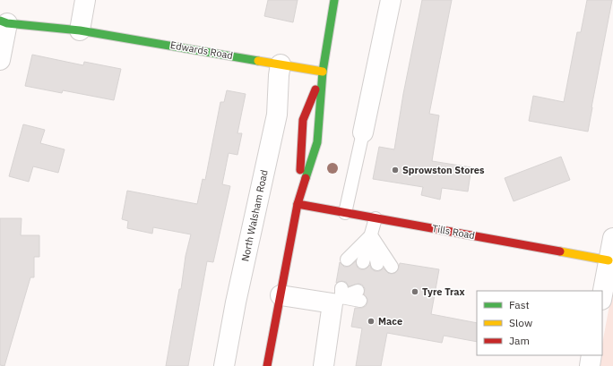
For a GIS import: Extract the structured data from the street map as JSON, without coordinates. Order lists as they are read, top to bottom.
{
  "streets": {
    "street": ["Edwards Road", "North Walsham Road", "Tills Road"]
  },
  "crossings": [
    ["Edwards Road", "North Walsham Road"]
  ],
  "places": ["Sprowston Stores", "Tyre Trax", "Mace"],
  "legend": ["Fast", "Slow", "Jam"]
}
